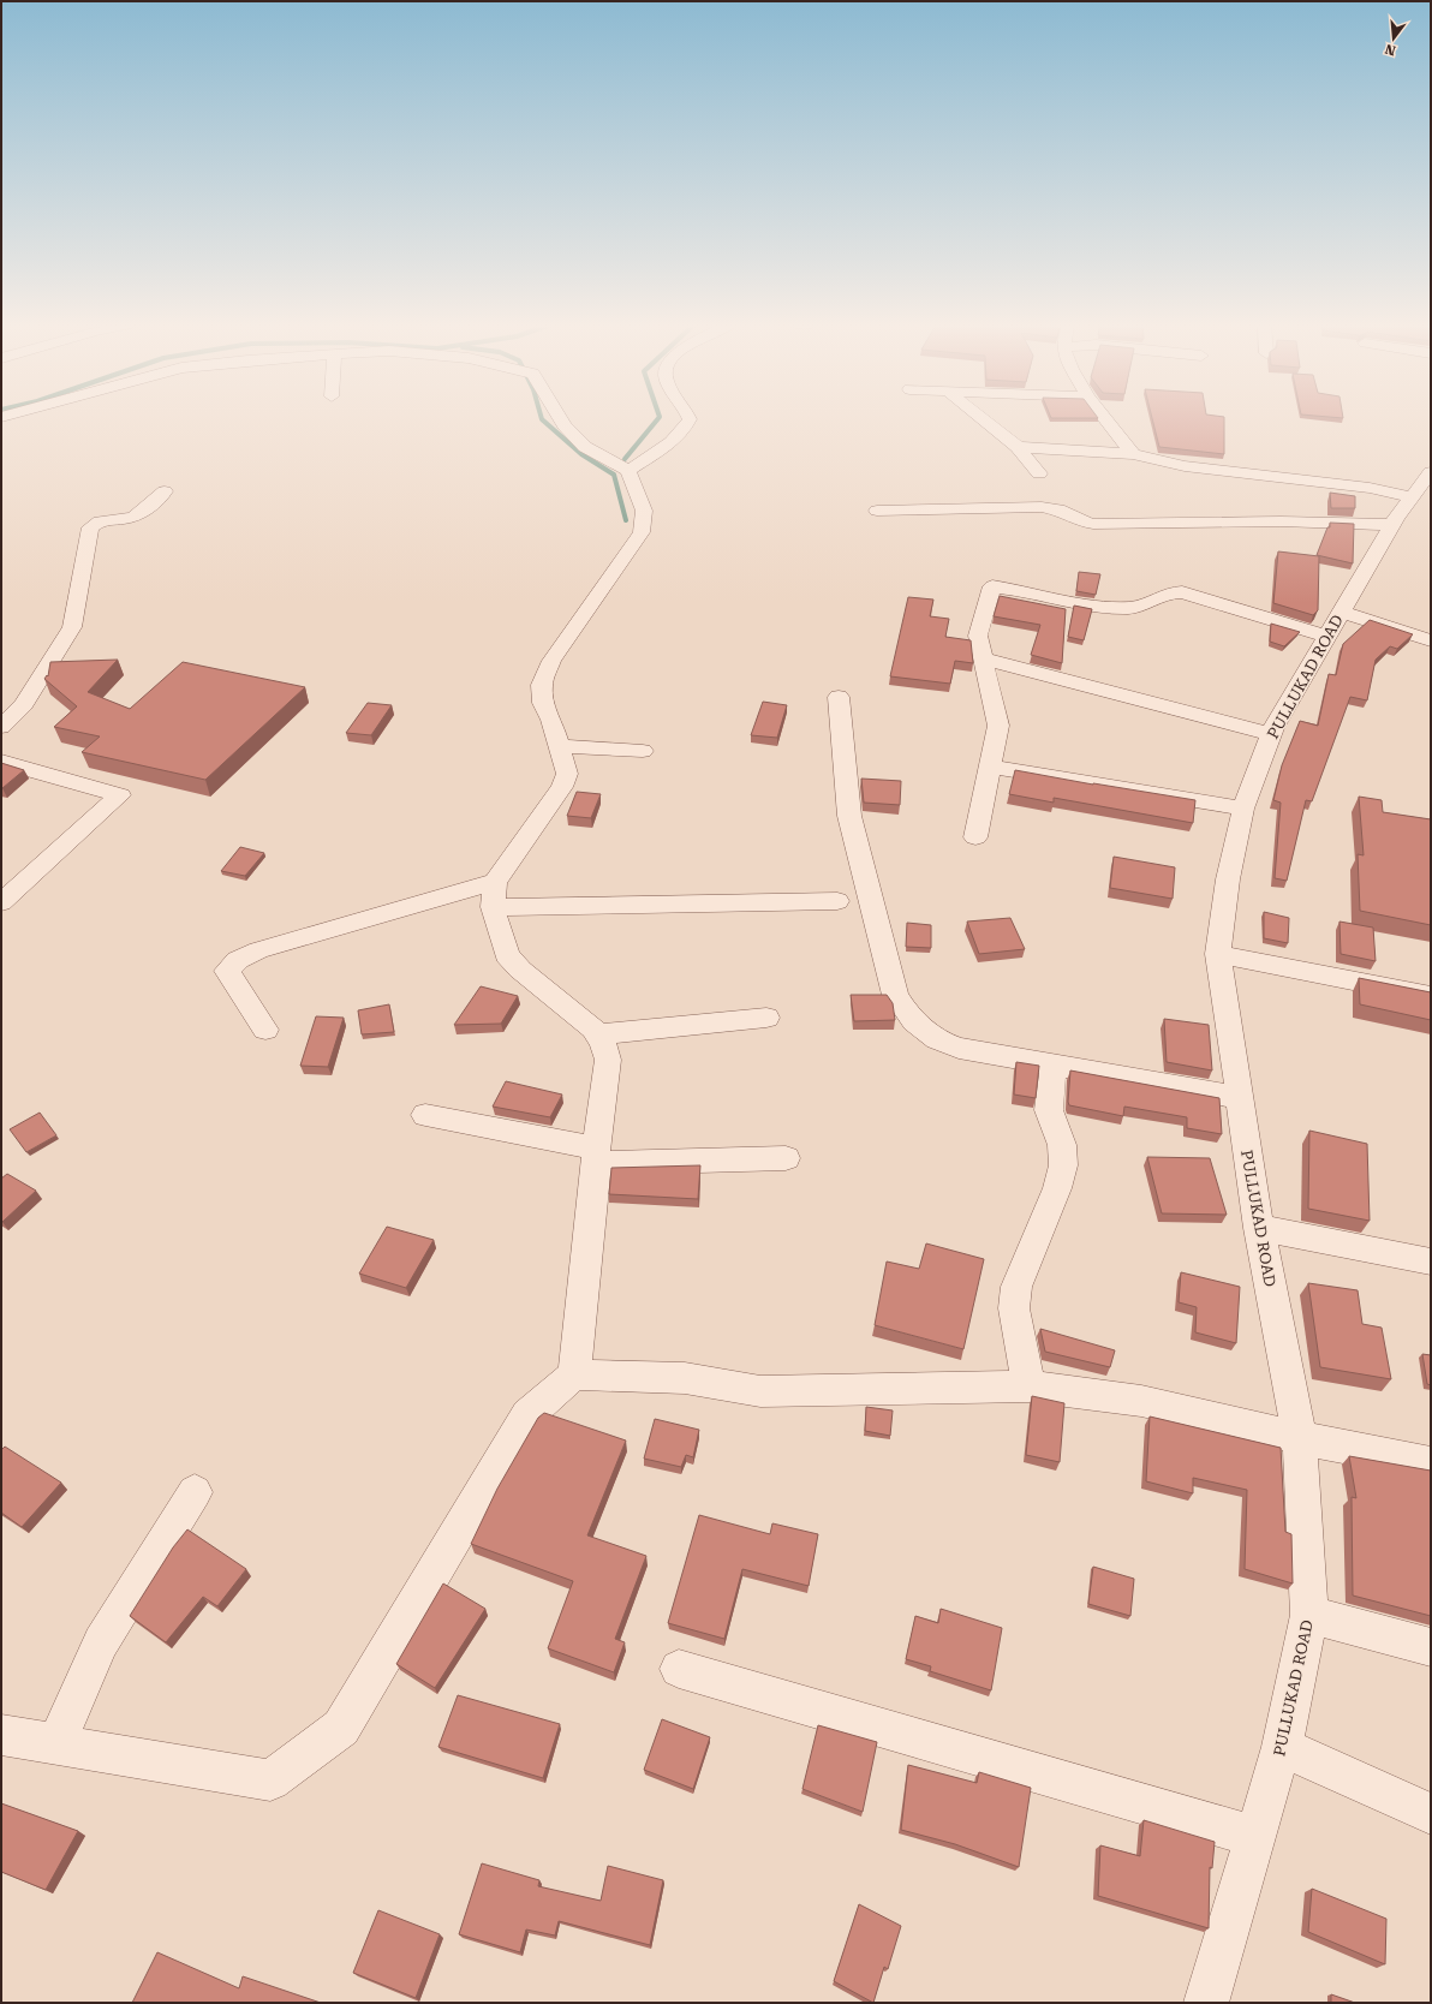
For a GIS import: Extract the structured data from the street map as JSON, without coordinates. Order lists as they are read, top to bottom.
{
  "streets": {
    "street": ["PULLUKAD ROAD"]
  },
  "north": "bottom"
}
